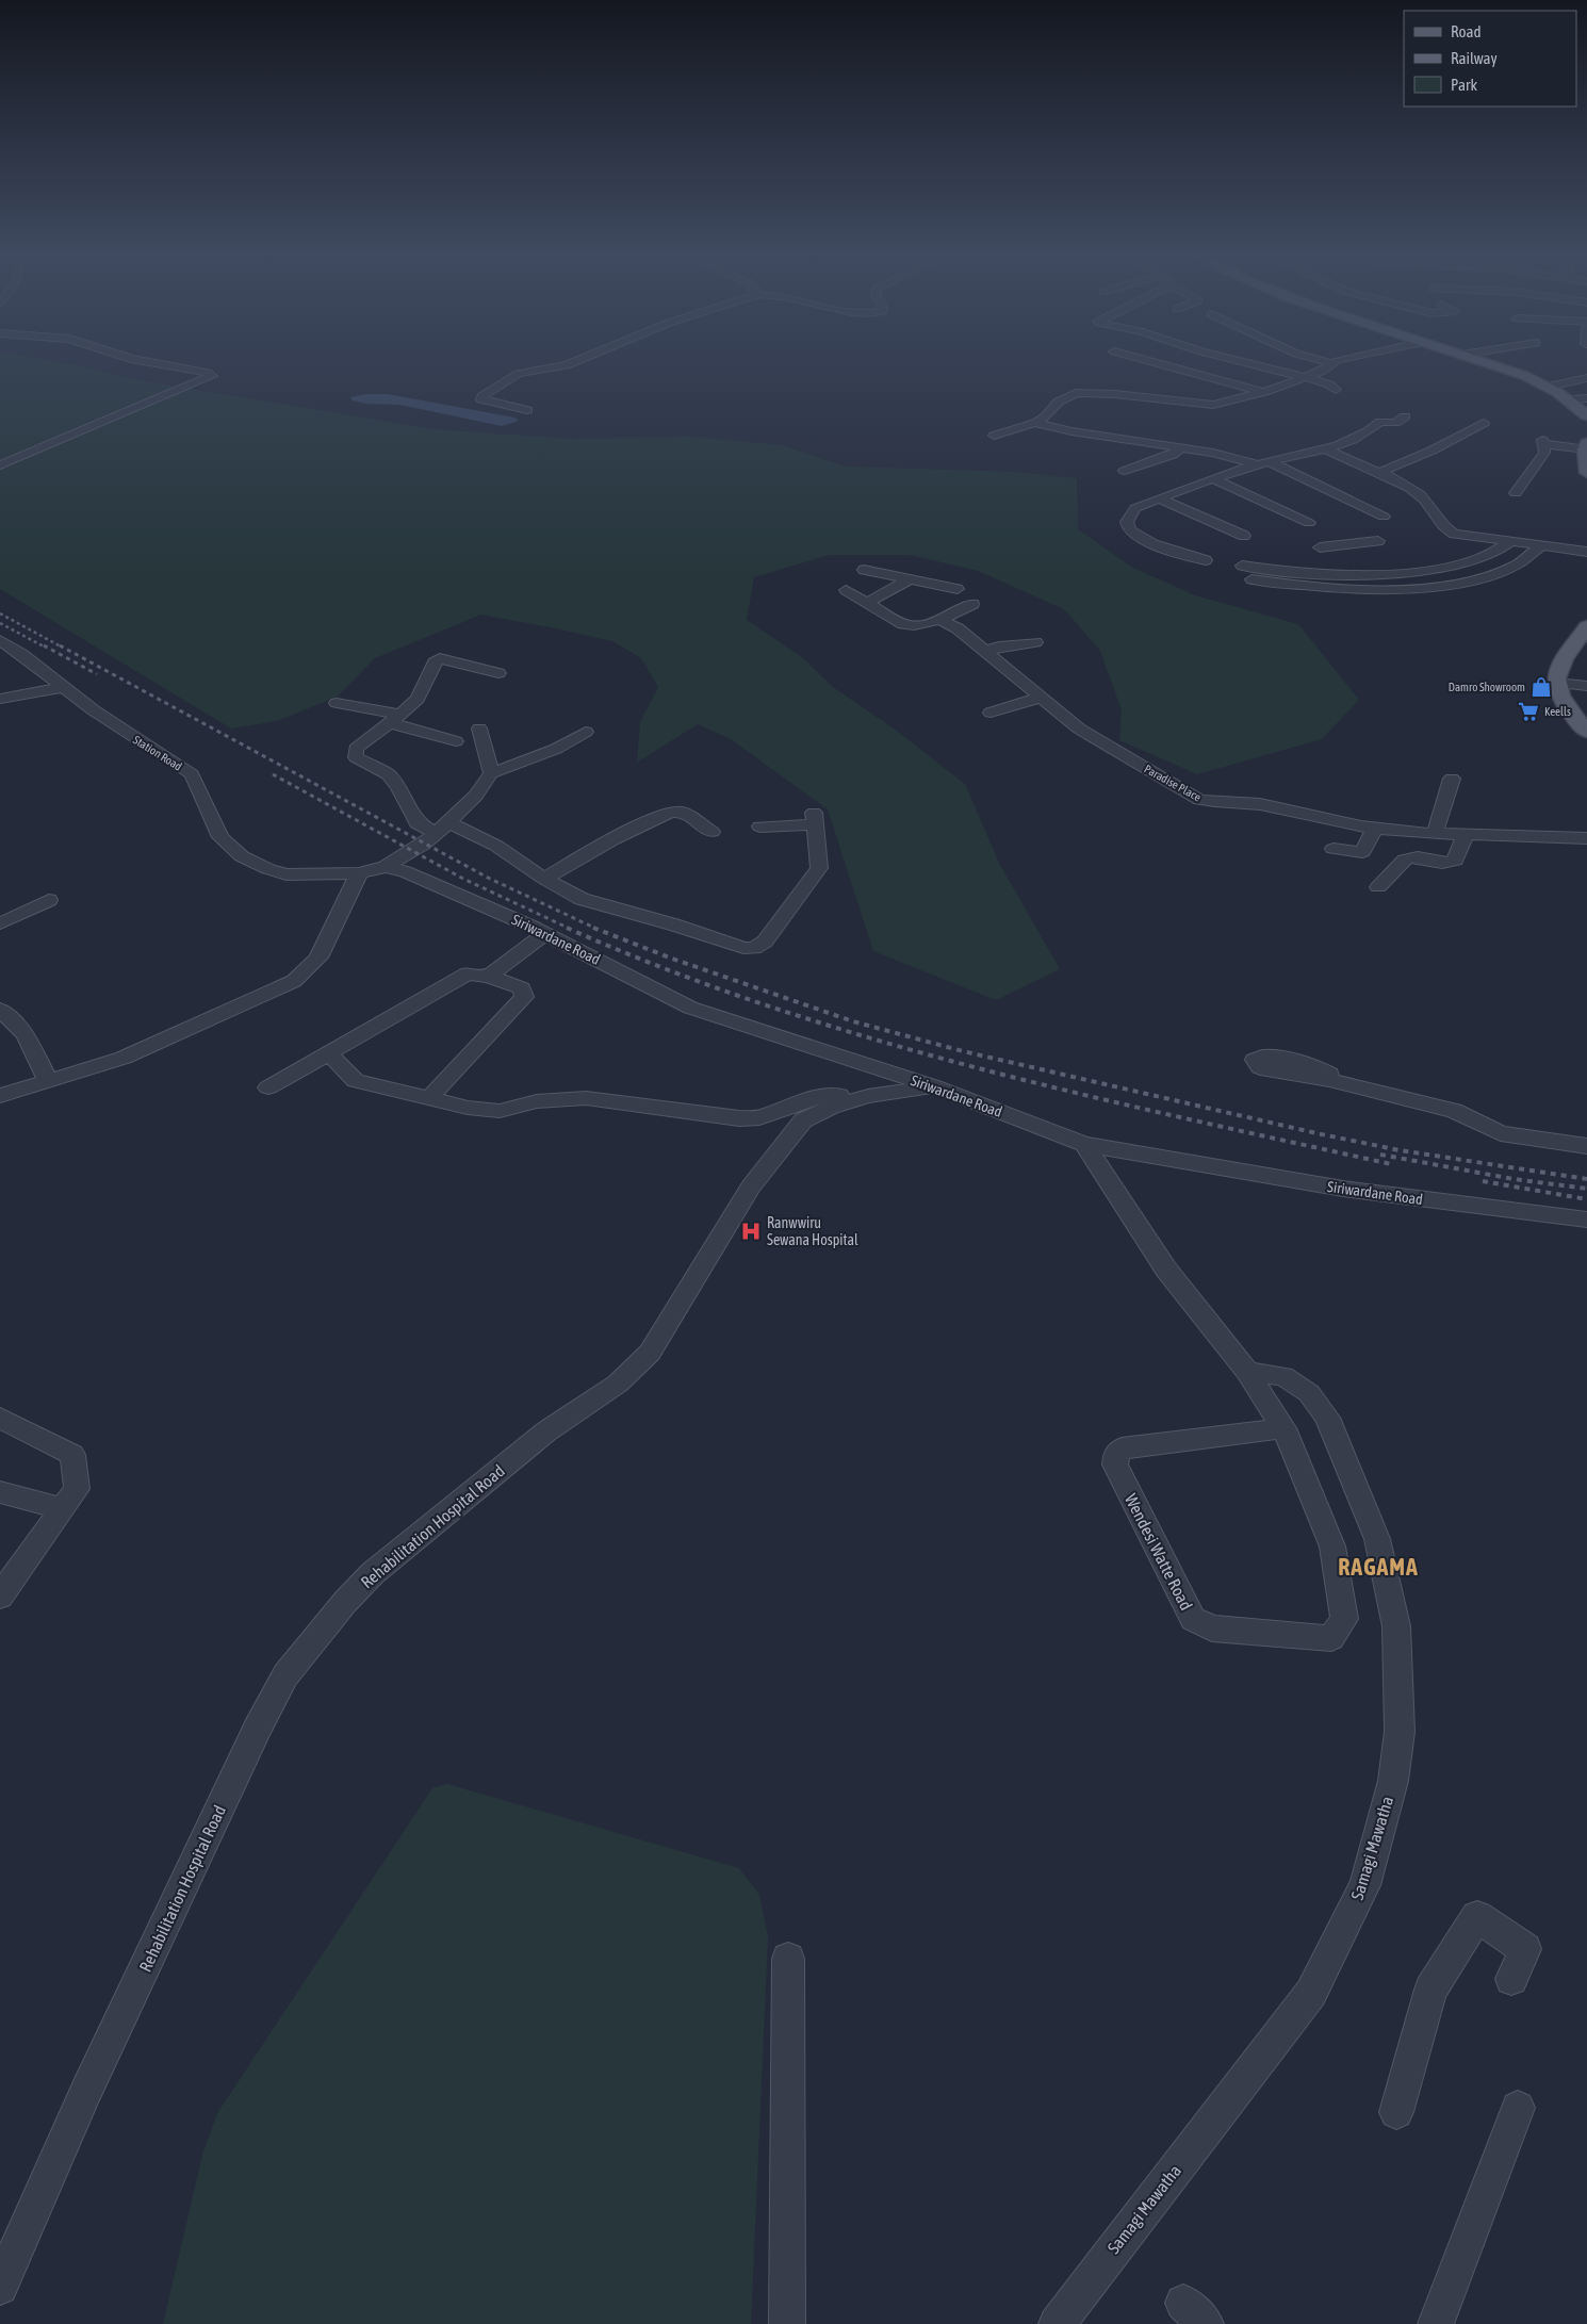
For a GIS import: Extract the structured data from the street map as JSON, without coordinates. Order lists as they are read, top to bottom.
{
  "streets": {
    "street": [
      "Station Road",
      "Paradise Place",
      "Siriwardane Road",
      "Rehabilitation Hospital Road",
      "Wendesi Watte Road",
      "Samagi Mawatha"
    ]
  },
  "crossings": [
    ["Station Road", "Siriwardane Road"],
    ["Siriwardane Road", "Rehabilitation Hospital Road"],
    ["Siriwardane Road", "Wendesi Watte Road"],
    ["Wendesi Watte Road", "Samagi Mawatha"]
  ],
  "districts": ["RAGAMA"],
  "places": {
    "shop": ["Damro Showroom"],
    "supermarket": ["Keells"],
    "hospital": ["Ranwwiru Sewana Hospital"]
  },
  "legend": ["Road", "Railway", "Park"]
}
